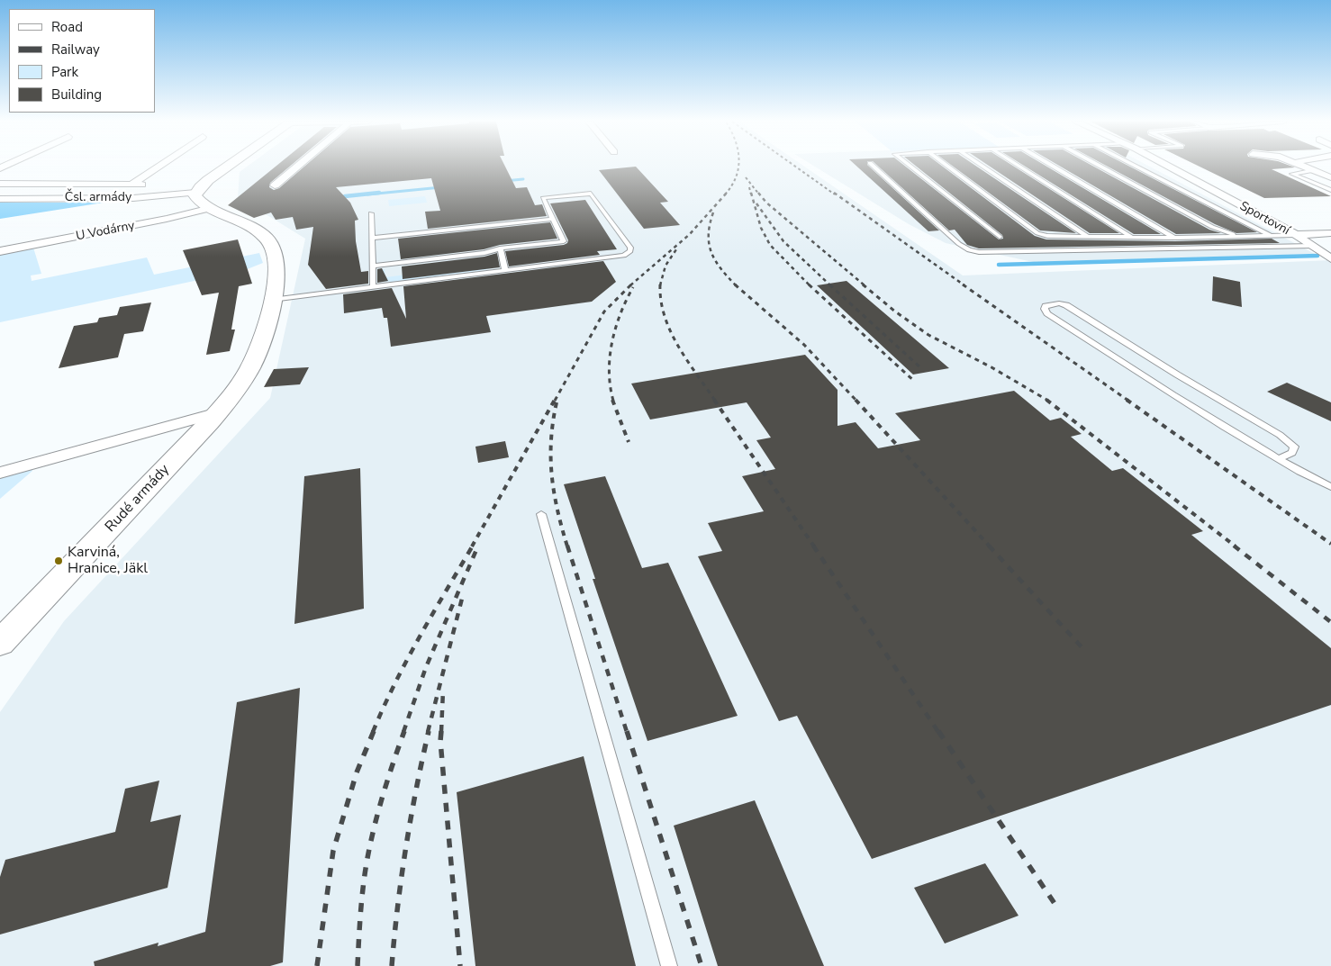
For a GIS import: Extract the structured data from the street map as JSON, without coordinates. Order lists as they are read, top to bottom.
{
  "streets": {
    "main road": ["Rudé armády"],
    "street": ["Čsl. armády", "Sportovní", "U Vodárny"]
  },
  "crossings": [
    ["Čsl. armády", "Rudé armády"],
    ["U Vodárny", "Rudé armády"]
  ],
  "places": ["Karviná, Hranice, Jäkl"],
  "legend": [
    "Road",
    "Railway",
    "Park",
    "Building"
  ]
}
